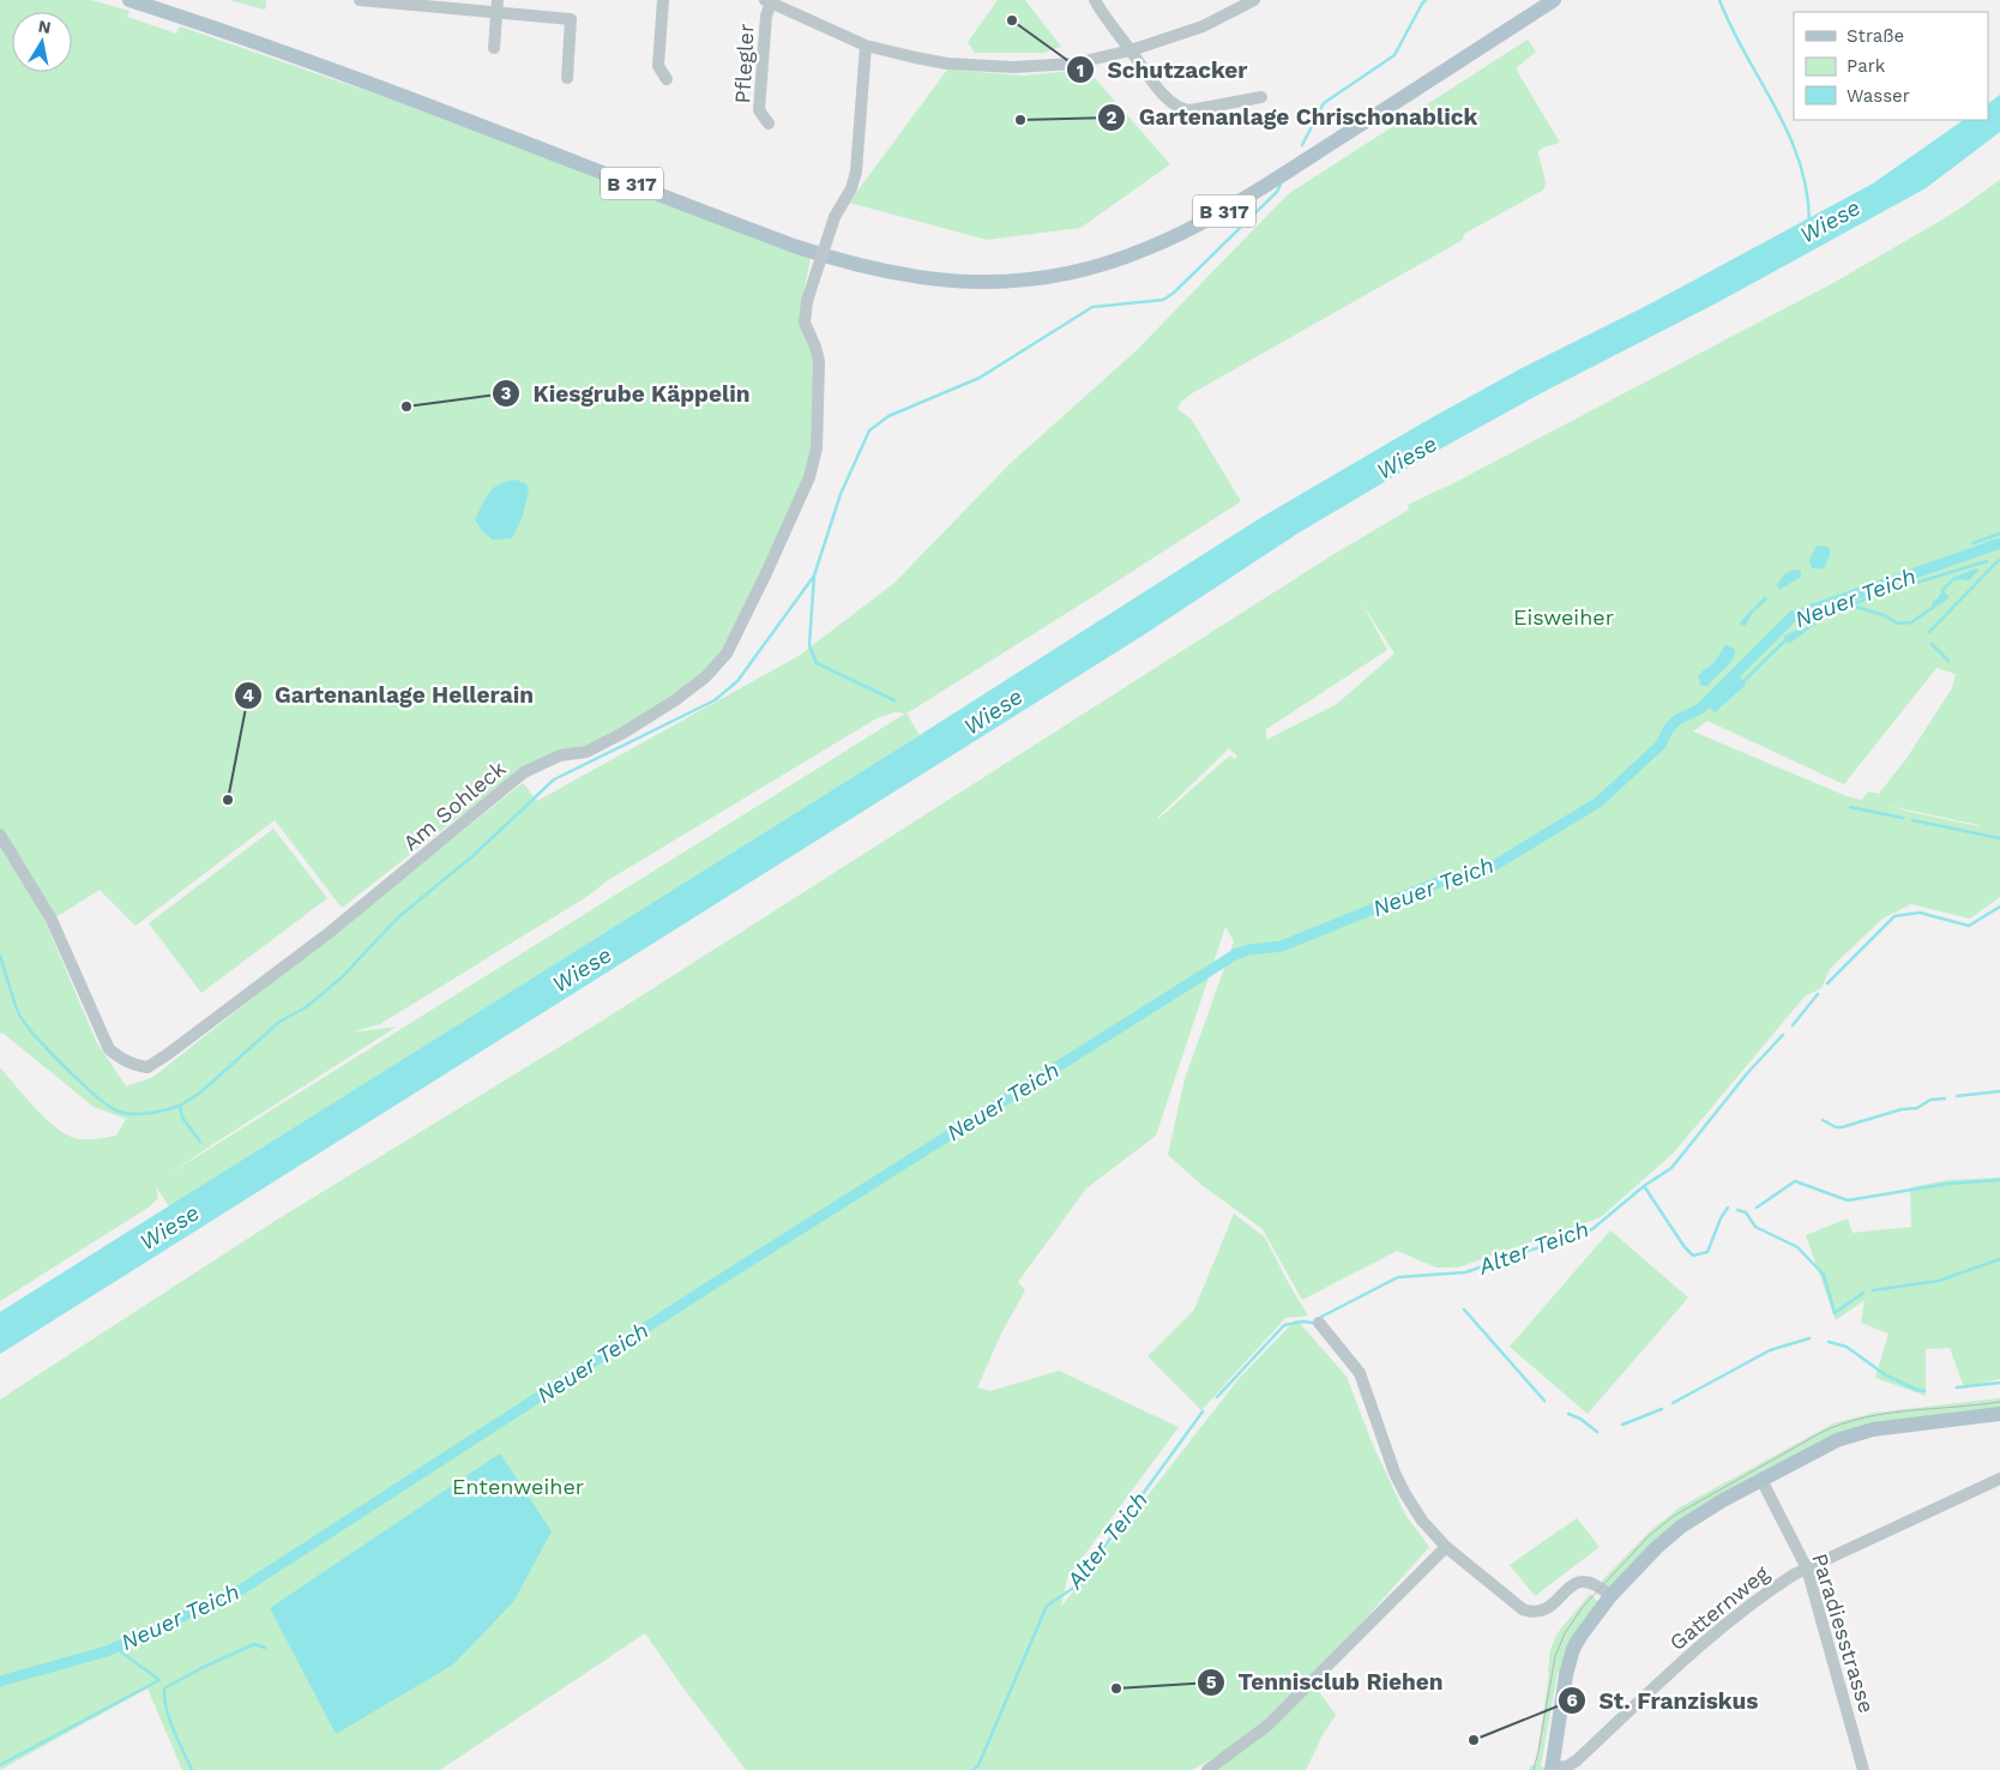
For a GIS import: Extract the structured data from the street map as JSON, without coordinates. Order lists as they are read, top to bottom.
{
  "streets": {
    "main road": ["B 317"],
    "street": [
      "Pflegler",
      "Am Sohleck",
      "Gatternweg",
      "Paradiesstrasse"
    ]
  },
  "crossings": [
    ["Gatternweg", "Paradiesstrasse"]
  ],
  "water": ["Wiese", "Neuer Teich", "Alter Teich"],
  "parks": ["Eisweiher", "Entenweiher"],
  "places": [
    "Schutzacker",
    "Gartenanlage Chrischonablick",
    "Kiesgrube Käppelin",
    "Gartenanlage Hellerain",
    "Tennisclub Riehen",
    "St. Franziskus"
  ],
  "legend": ["Straße", "Park", "Wasser"],
  "north": "top"
}
